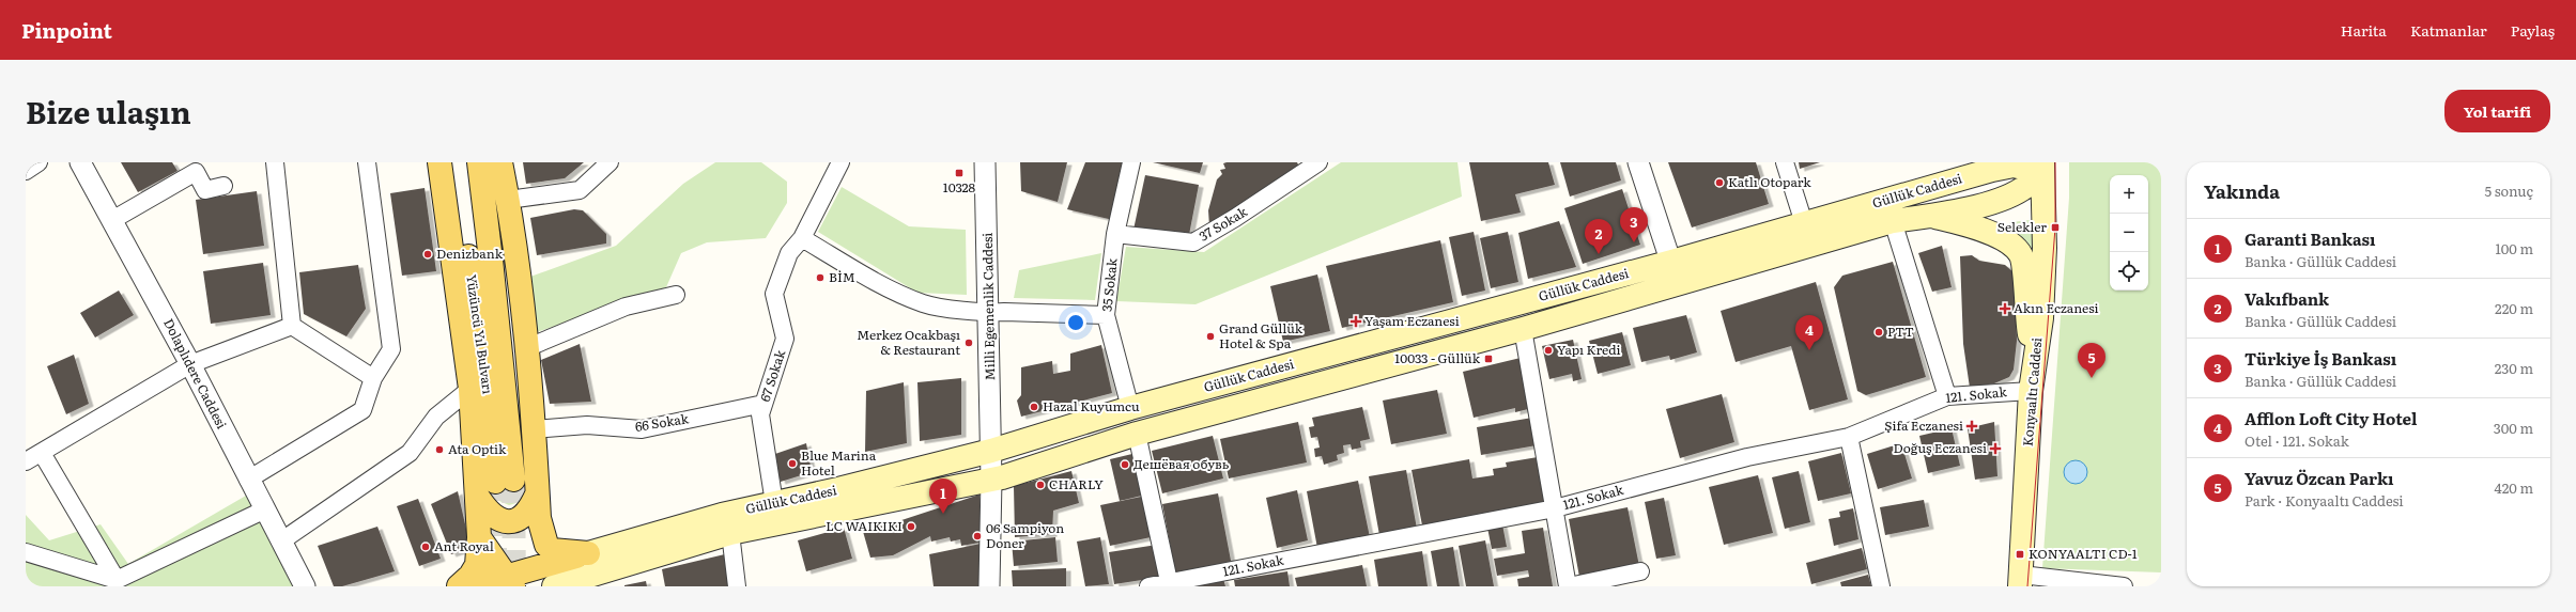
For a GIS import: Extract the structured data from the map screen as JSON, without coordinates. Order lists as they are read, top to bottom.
{
  "streets": {
    "main road": ["Güllük Caddesi", "Yüzüncü Yıl Bulvarı", "Konyaaltı Caddesi"],
    "street": [
      "37 Sokak",
      "35 Sokak",
      "Milli Egemenlik Caddesi",
      "Dolaplıdere Caddesi",
      "67 Sokak",
      "121. Sokak",
      "66 Sokak"
    ]
  },
  "crossings": [
    ["Güllük Caddesi", "35 Sokak"],
    ["Güllük Caddesi", "Milli Egemenlik Caddesi"],
    ["Güllük Caddesi", "67 Sokak"],
    ["Güllük Caddesi", "Konyaaltı Caddesi"],
    ["37 Sokak", "35 Sokak"],
    ["67 Sokak", "66 Sokak"],
    ["Konyaaltı Caddesi", "121. Sokak"]
  ],
  "places": {
    "transit": [
      "10328",
      "Selekler",
      "10033 - Güllük",
      "KONYAALTI CD-1"
    ],
    "other": [
      "Katlı Otopark",
      "Denizbank",
      "BİM",
      "PTT",
      "Grand Güllük Hotel & Spa",
      "Merkez Ocakbaşı & Restaurant",
      "Yapı Kredi",
      "Hazal Kuyumcu",
      "Ata Optik",
      "Blue Marina Hotel",
      "Дешёвая обувь",
      "CHARLY",
      "LC WAIKIKI",
      "06 Sampiyon Doner",
      "Ant Royal"
    ],
    "health": [
      "Akın Eczanesi",
      "Yaşam Eczanesi",
      "Şifa Eczanesi",
      "Doğuş Eczanesi"
    ]
  },
  "page": {
    "header": "Pinpoint",
    "nav": ["Harita", "Katmanlar", "Paylaş"],
    "title": "Bize ulaşın",
    "buttons": "Yol tarifi",
    "heading": ["Yakında", "5 sonuç"],
    "map_buttons": ["+", "−"],
    "pins": [
      "3",
      "2",
      "4",
      "5",
      "1"
    ],
    "list": [
      {
        "mark": "1",
        "name": "Garanti Bankası",
        "note": "Banka · Güllük Caddesi",
        "value": "100 m"
      },
      {
        "mark": "2",
        "name": "Vakıfbank",
        "note": "Banka · Güllük Caddesi",
        "value": "220 m"
      },
      {
        "mark": "3",
        "name": "Türkiye İş Bankası",
        "note": "Banka · Güllük Caddesi",
        "value": "230 m"
      },
      {
        "mark": "4",
        "name": "Afflon Loft City Hotel",
        "note": "Otel · 121. Sokak",
        "value": "300 m"
      },
      {
        "mark": "5",
        "name": "Yavuz Özcan Parkı",
        "note": "Park · Konyaaltı Caddesi",
        "value": "420 m"
      }
    ]
  }
}
